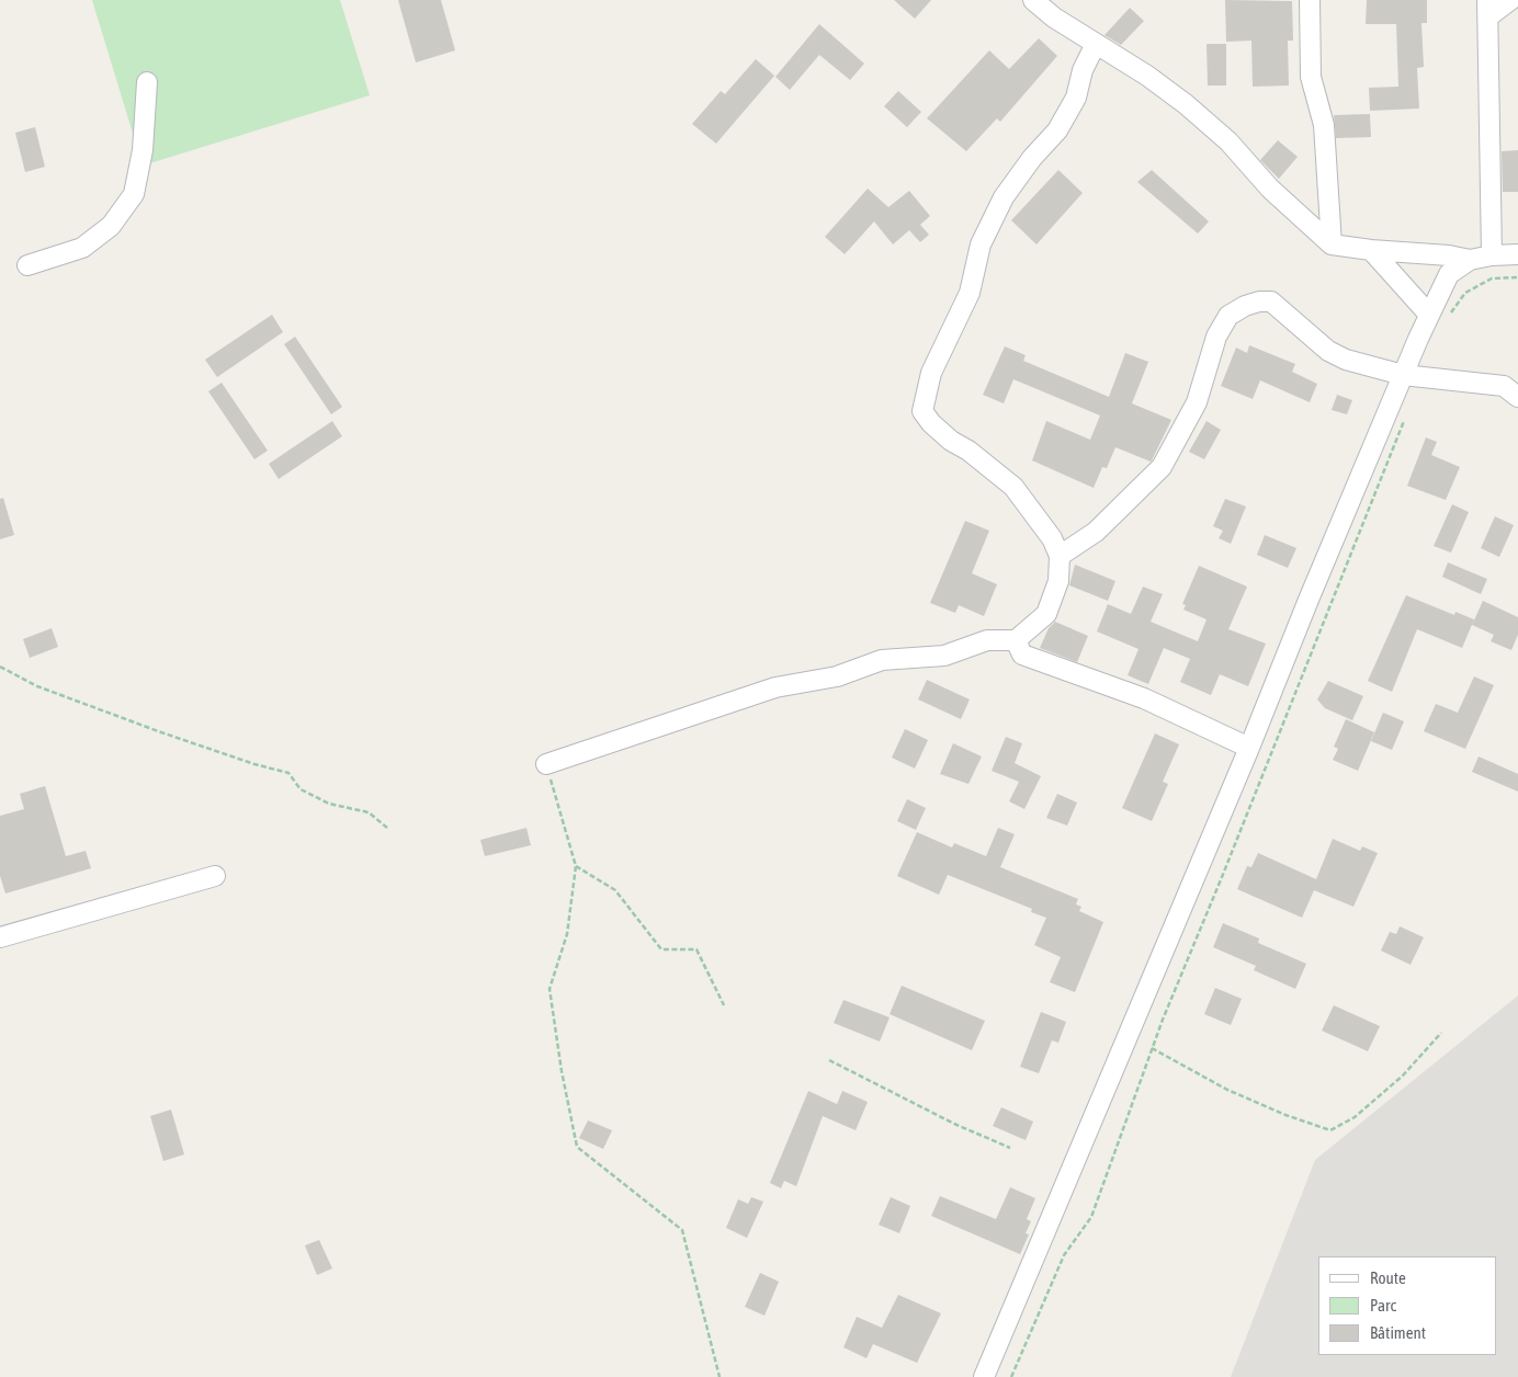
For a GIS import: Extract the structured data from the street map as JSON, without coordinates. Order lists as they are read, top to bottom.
{
  "legend": ["Route", "Parc", "Bâtiment"]
}
